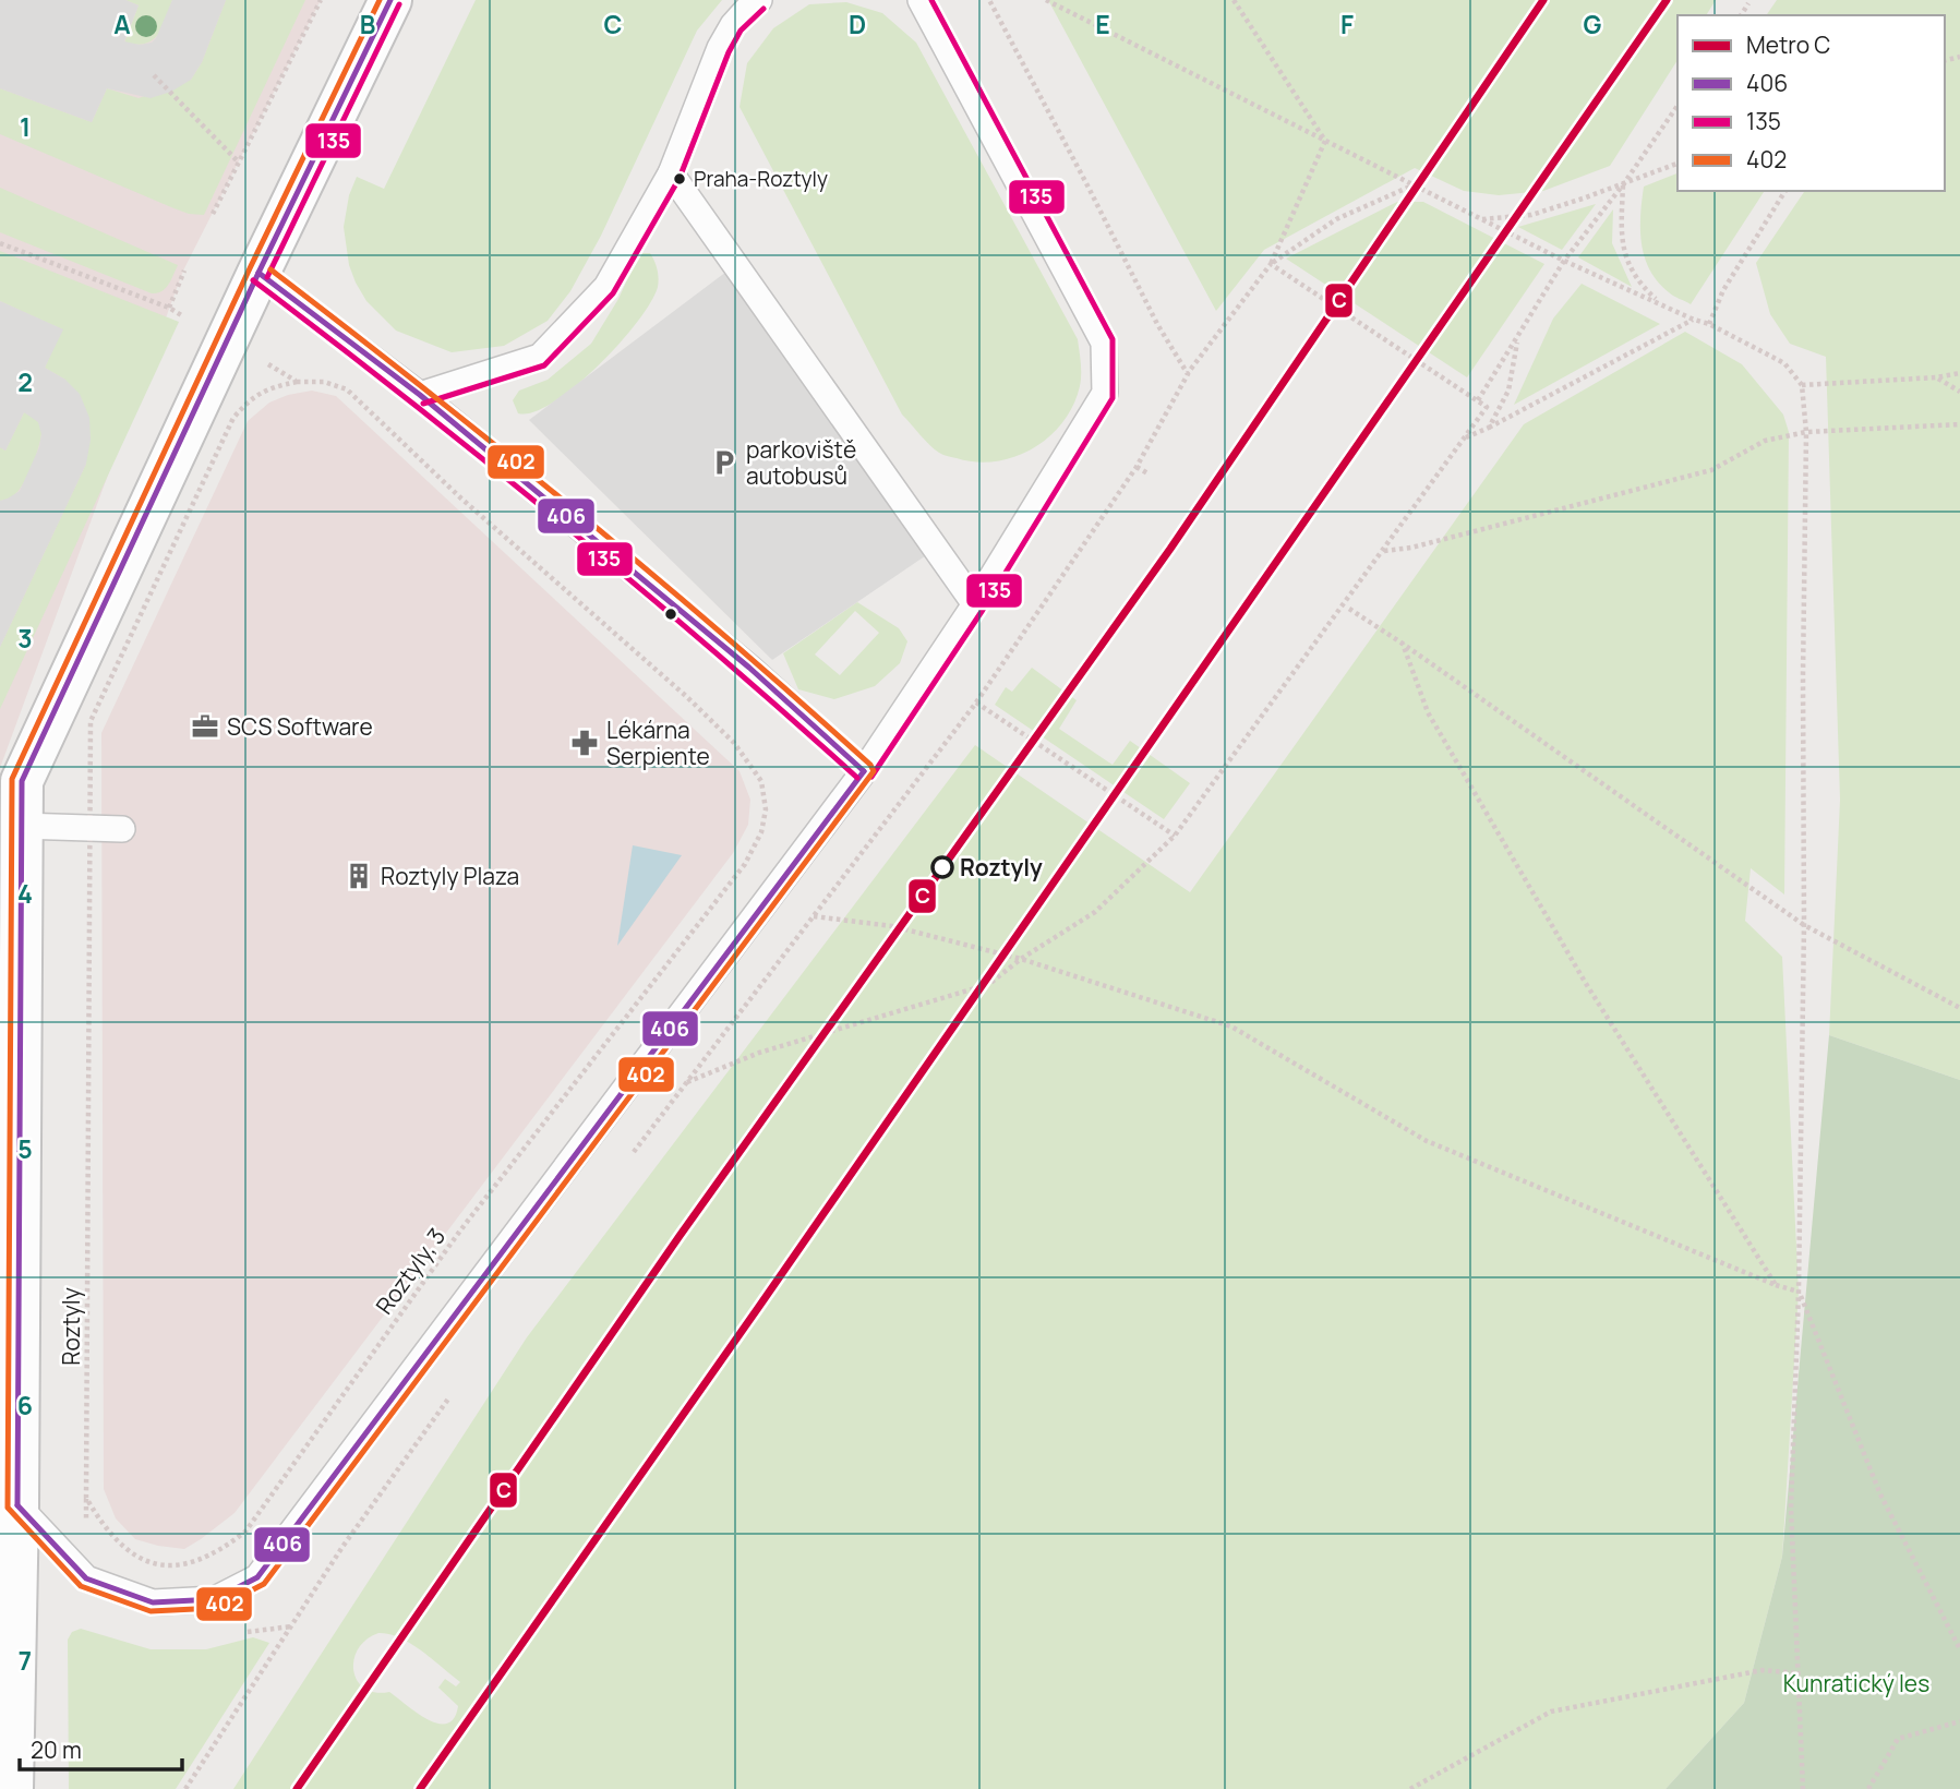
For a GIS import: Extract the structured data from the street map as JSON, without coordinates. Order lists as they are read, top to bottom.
{
  "streets": {
    "path": ["Roztyly, 3", "Roztyly"]
  },
  "parks": ["Kunratický les"],
  "places": {
    "other": ["Praha-Roztyly", "Roztyly"],
    "parking": ["parkoviště autobusů"],
    "office": ["SCS Software"],
    "pharmacy": ["Lékárna Serpiente"],
    "building": ["Roztyly Plaza"]
  },
  "lines": [
    "metro line C",
    "transit line 406",
    "transit line 135",
    "transit line 402"
  ],
  "legend": [
    "Metro C",
    "406",
    "135",
    "402"
  ],
  "scale_bar": "20 m",
  "grid": {
    "columns": [
      "A",
      "B",
      "C",
      "D",
      "E",
      "F",
      "G"
    ],
    "rows": [
      "1",
      "2",
      "3",
      "4",
      "5",
      "6",
      "7"
    ]
  }
}
